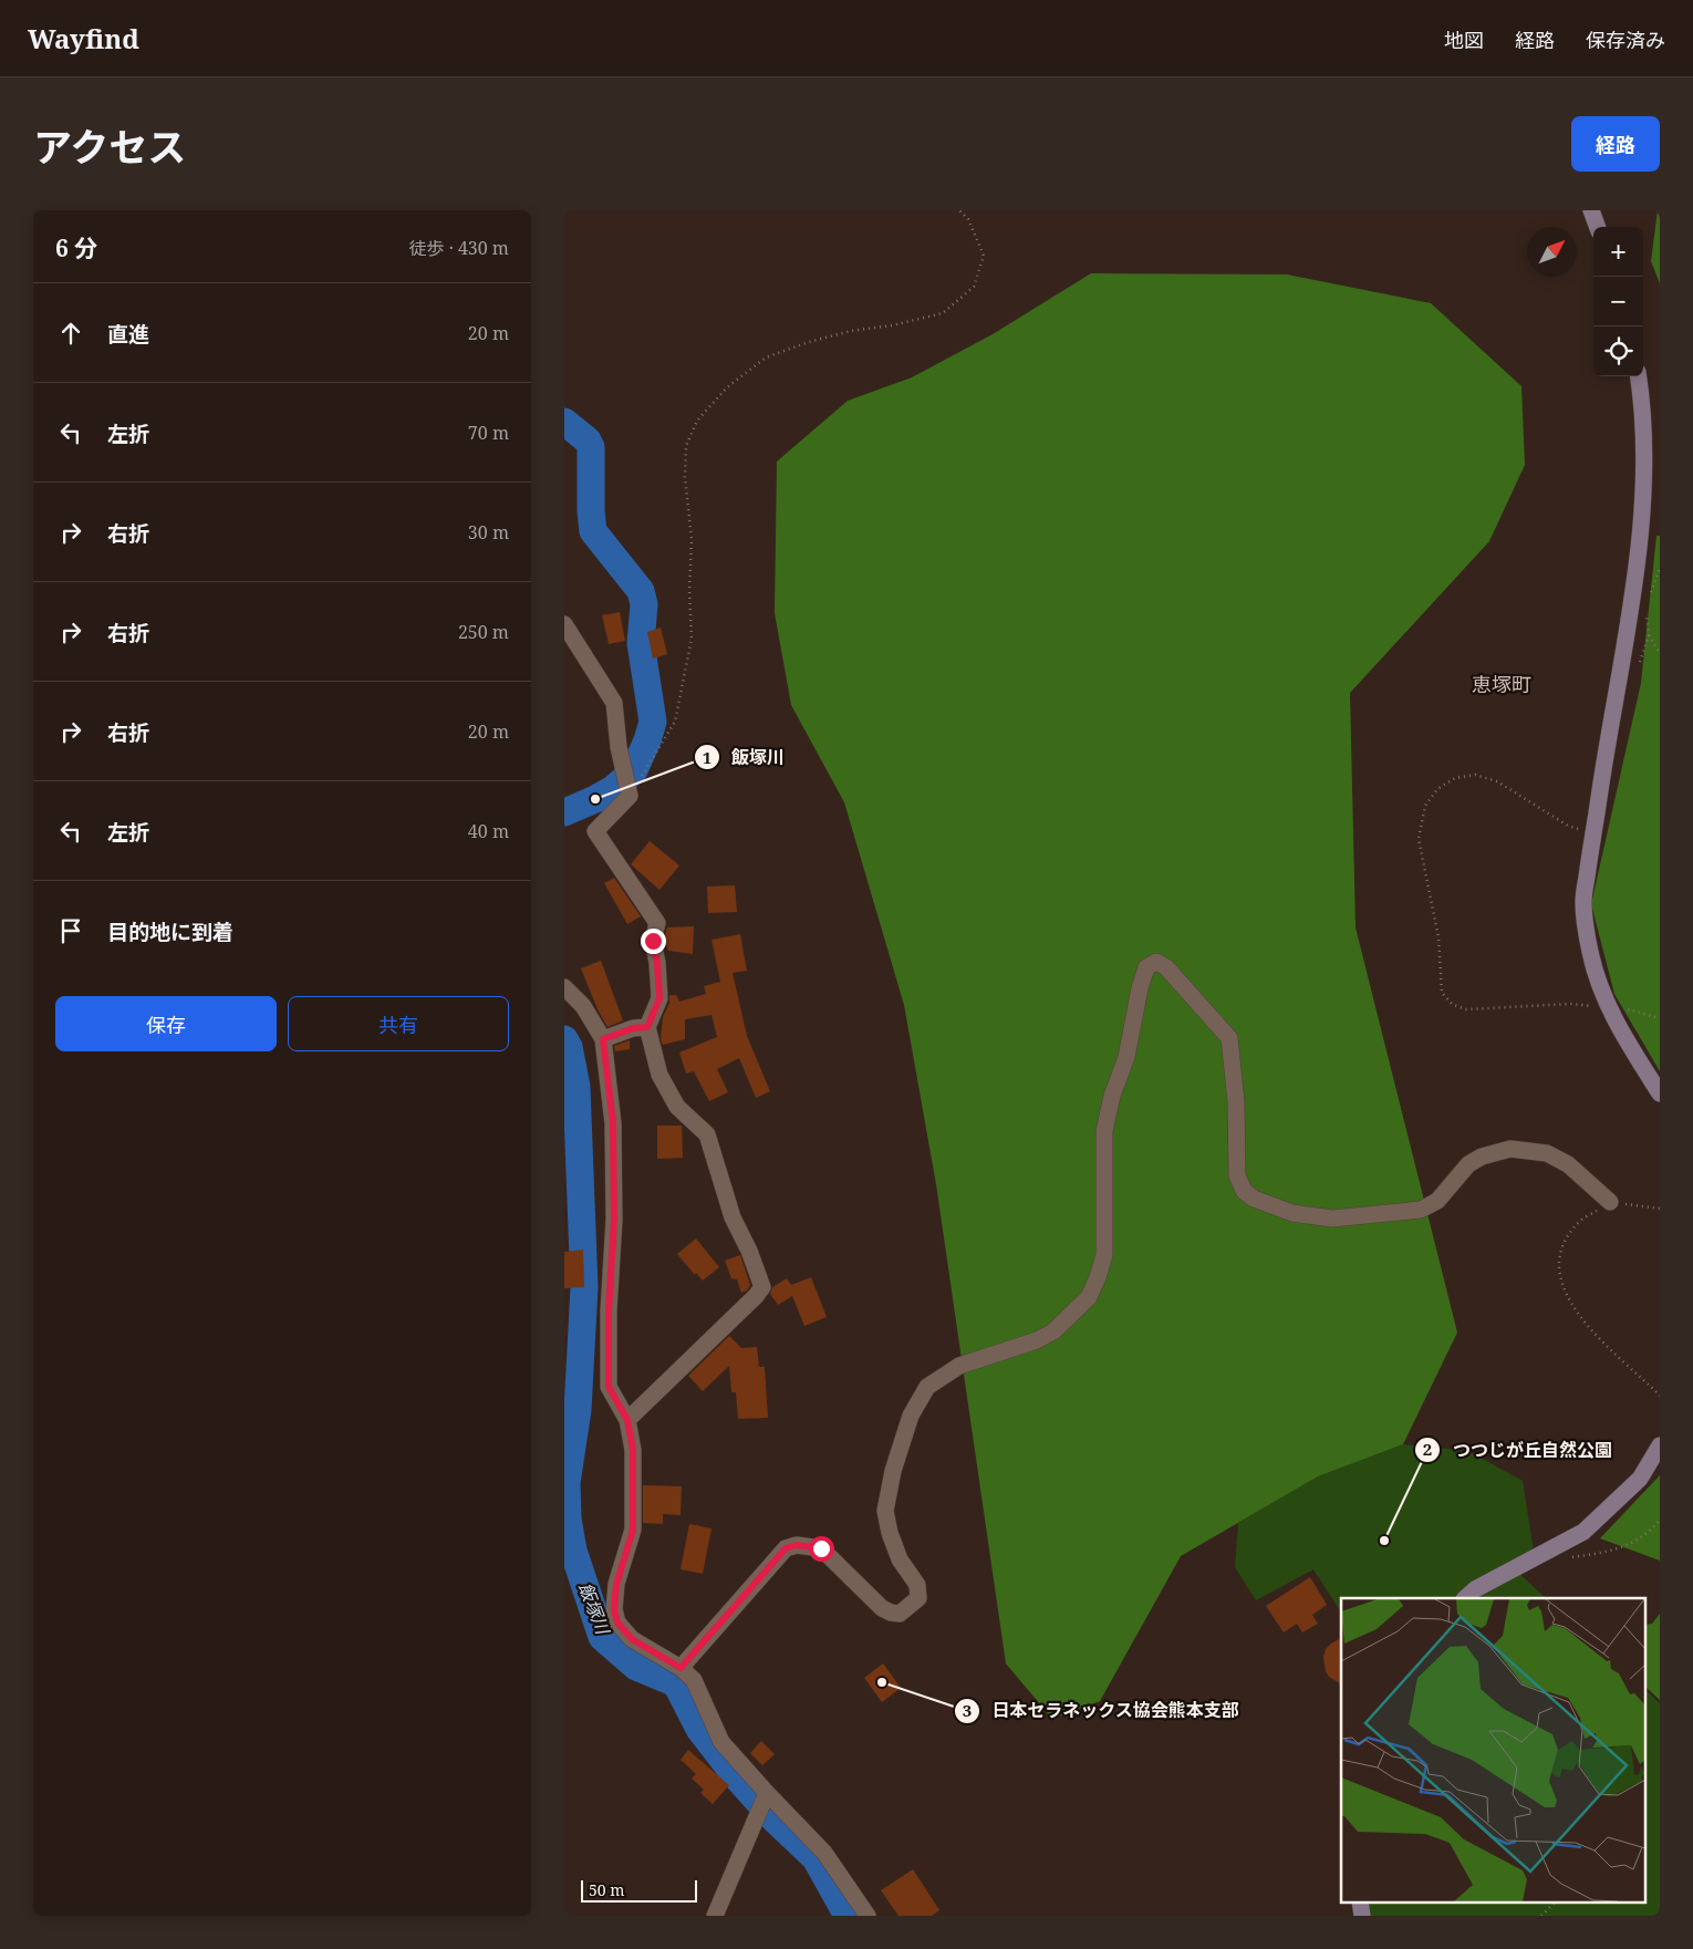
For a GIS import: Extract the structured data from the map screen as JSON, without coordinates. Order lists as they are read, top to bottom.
{
  "districts": ["恵塚町"],
  "water": ["飯塚川"],
  "places": ["飯塚川", "つつじが丘自然公園", "日本セラネックス協会熊本支部"],
  "scale_bar": "50 m",
  "north": "top right",
  "page": {
    "header": "Wayfind",
    "nav": ["地図", "経路", "保存済み"],
    "title": "アクセス",
    "buttons": [
      "経路",
      ["保存", "共有"]
    ],
    "heading": ["6 分", "徒歩 · 430 m"],
    "map_buttons": ["+", "−"],
    "list": [
      ["直進", "20 m"],
      ["左折", "70 m"],
      ["右折", "30 m"],
      ["右折", "250 m"],
      ["右折", "20 m"],
      ["左折", "40 m"],
      "目的地に到着"
    ],
    "scale": "50 m"
  }
}
